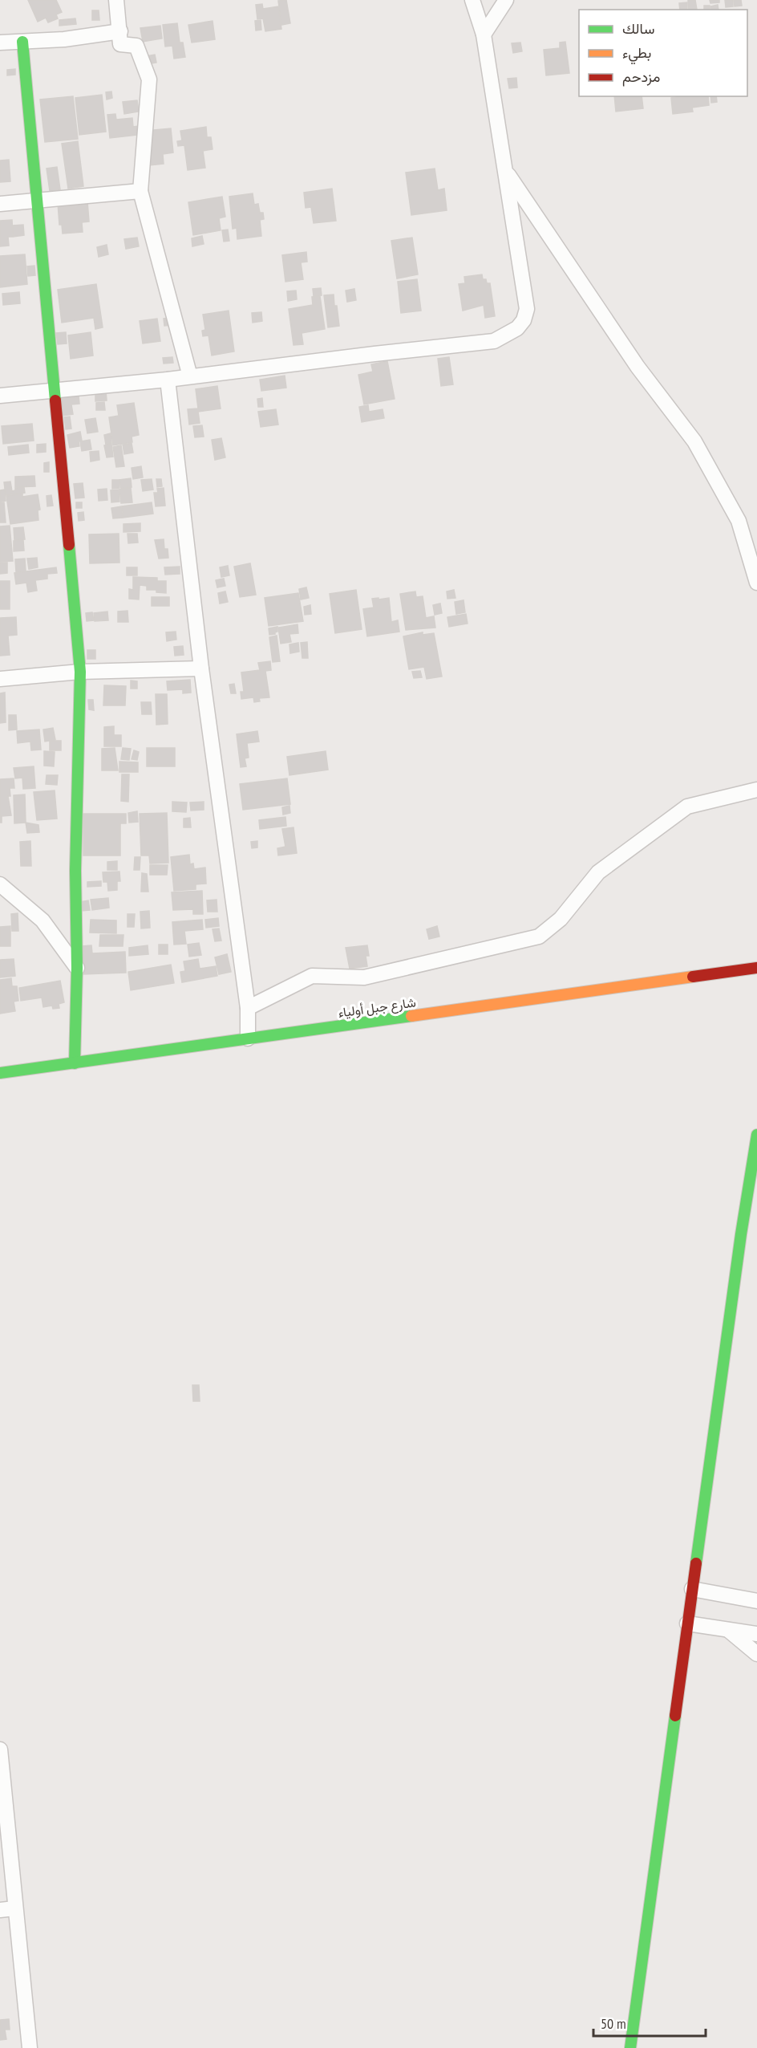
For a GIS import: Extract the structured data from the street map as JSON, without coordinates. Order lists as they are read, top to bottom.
{
  "streets": {
    "main road": ["شارع جبل أولياء"]
  },
  "legend": ["سالك", "بطيء", "مزدحم"],
  "scale_bar": "50 m"
}
